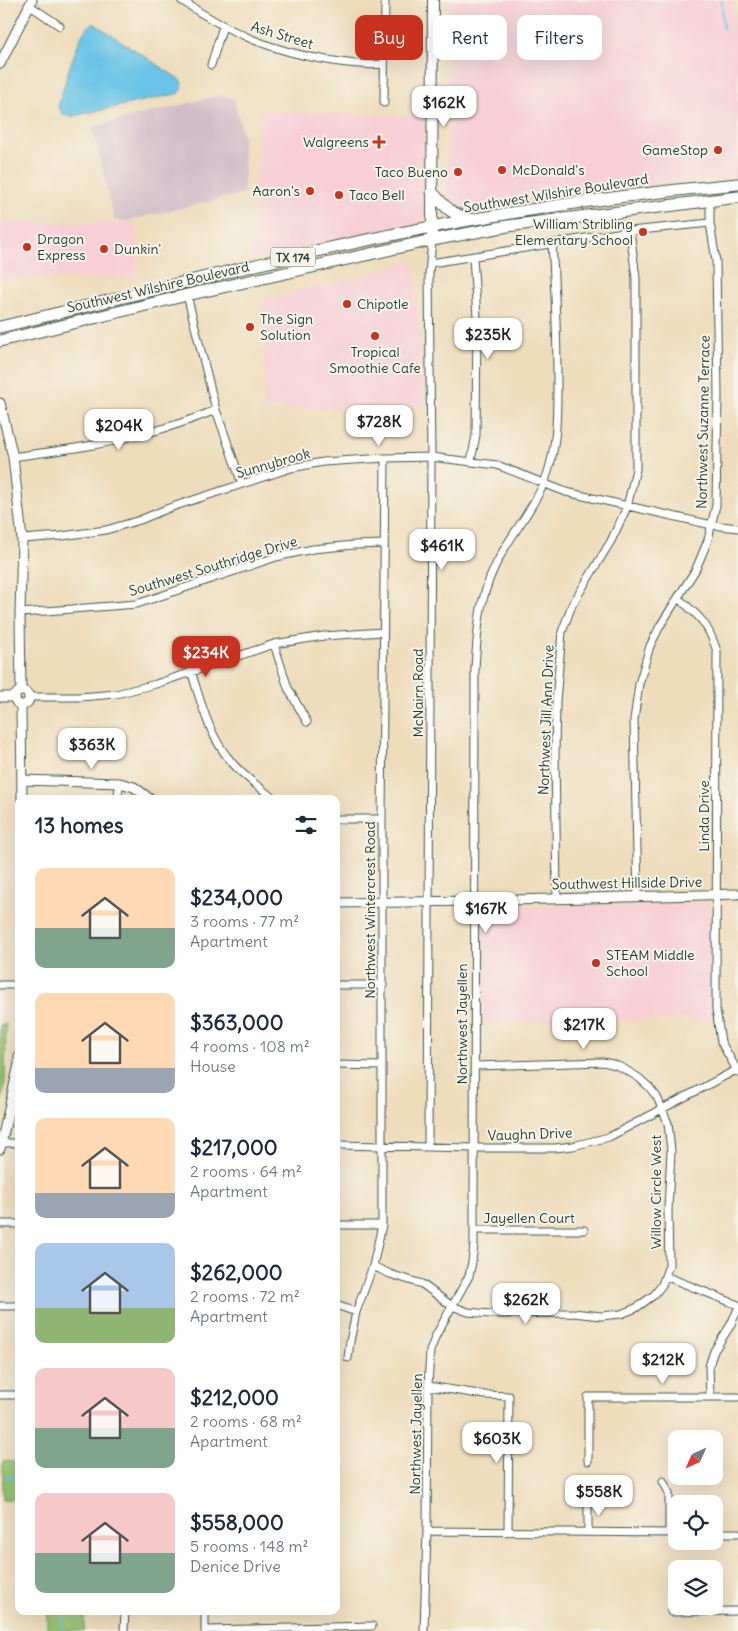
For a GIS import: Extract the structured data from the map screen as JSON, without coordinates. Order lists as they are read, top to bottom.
{
  "streets": {
    "main road": ["Southwest Wilshire Boulevard", "TX 174"],
    "street": [
      "Ash Street",
      "Northwest Suzanne Terrace",
      "Sunnybrook",
      "Southwest Southridge Drive",
      "McNairn Road",
      "Northwest Jill Ann Drive",
      "Linda Drive",
      "Southwest Hillside Drive",
      "Northwest Wintercrest Road",
      "Northwest Jayellen",
      "Vaughn Drive",
      "Willow Circle West",
      "Jayellen Court"
    ]
  },
  "crossings": [
    ["Southwest Wilshire Boulevard", "Northwest Suzanne Terrace"],
    ["Southwest Wilshire Boulevard", "McNairn Road"],
    ["Northwest Suzanne Terrace", "Sunnybrook"],
    ["Northwest Suzanne Terrace", "Linda Drive"],
    ["Northwest Suzanne Terrace", "Southwest Hillside Drive"],
    ["Sunnybrook", "McNairn Road"],
    ["Sunnybrook", "Northwest Jill Ann Drive"],
    ["Sunnybrook", "Northwest Wintercrest Road"],
    ["Sunnybrook", "Northwest Jayellen"],
    ["Southwest Southridge Drive", "Northwest Wintercrest Road"],
    ["McNairn Road", "Southwest Hillside Drive"],
    ["McNairn Road", "Vaughn Drive"],
    ["Northwest Jill Ann Drive", "Southwest Hillside Drive"],
    ["Linda Drive", "Southwest Hillside Drive"],
    ["Linda Drive", "Vaughn Drive"],
    ["Southwest Hillside Drive", "Northwest Wintercrest Road"],
    ["Southwest Hillside Drive", "Northwest Jayellen"],
    ["Northwest Wintercrest Road", "Vaughn Drive"],
    ["Northwest Jayellen", "Vaughn Drive"],
    ["Northwest Jayellen", "Jayellen Court"],
    ["Vaughn Drive", "Willow Circle West"]
  ],
  "places": {
    "health": ["Walgreens"],
    "other": [
      "GameStop",
      "McDonald's",
      "Taco Bueno",
      "Aaron's",
      "Taco Bell",
      "William Stribling Elementary School",
      "Dragon Express",
      "Dunkin'",
      "Chipotle",
      "The Sign Solution",
      "Tropical Smoothie Cafe",
      "STEAM Middle School"
    ]
  },
  "north": "bottom left",
  "page": {
    "chip": ["Buy", "Rent", "Filters"],
    "price": [
      "$162K",
      "$235K",
      "$728K",
      "$204K",
      "$461K",
      "$234K",
      "$363K",
      "$167K",
      "$217K",
      "$262K",
      "$212K",
      "$603K",
      "$558K"
    ],
    "heading": "13 homes",
    "list": [
      {
        "name": "$234,000",
        "note": "3 rooms · 77 m² · Apartment"
      },
      {
        "name": "$363,000",
        "note": "4 rooms · 108 m² · House"
      },
      {
        "name": "$217,000",
        "note": "2 rooms · 64 m² · Apartment"
      },
      {
        "name": "$262,000",
        "note": "2 rooms · 72 m² · Apartment"
      },
      {
        "name": "$212,000",
        "note": "2 rooms · 68 m² · Apartment"
      },
      {
        "name": "$558,000",
        "note": "5 rooms · 148 m² · Denice Drive"
      }
    ]
  }
}
